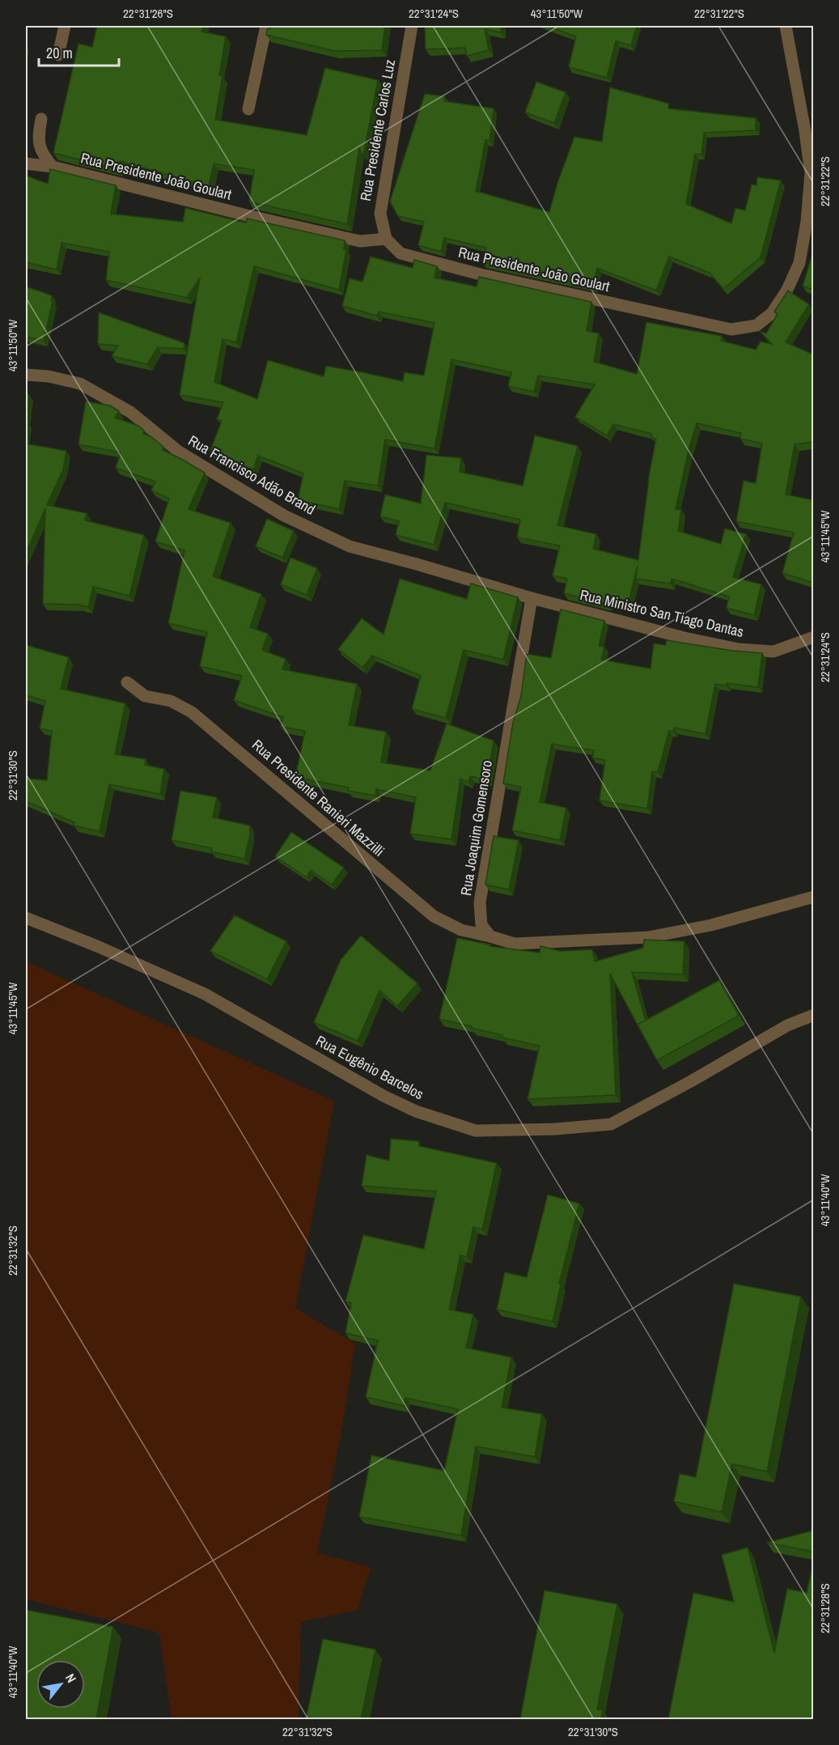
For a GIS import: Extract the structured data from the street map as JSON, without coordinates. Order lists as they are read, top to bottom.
{
  "streets": {
    "street": [
      "Rua Presidente Carlos Luz",
      "Rua Presidente João Goulart",
      "Rua Francisco Adão Brand",
      "Rua Ministro San Tiago Dantas",
      "Rua Presidente Ranieri Mazzilli",
      "Rua Joaquim Gomensoro",
      "Rua Eugênio Barcelos"
    ]
  },
  "crossings": [
    ["Rua Presidente Carlos Luz", "Rua Presidente João Goulart"],
    ["Rua Francisco Adão Brand", "Rua Ministro San Tiago Dantas"],
    ["Rua Francisco Adão Brand", "Rua Joaquim Gomensoro"],
    ["Rua Ministro San Tiago Dantas", "Rua Joaquim Gomensoro"],
    ["Rua Presidente Ranieri Mazzilli", "Rua Joaquim Gomensoro"]
  ],
  "scale_bar": "20 m",
  "north": "top right",
  "coordinates": [
    "22°31'26\"S",
    "22°31'24\"S",
    "43°11'50\"W",
    "22°31'22\"S",
    "43°11'45\"W",
    "22°31'30\"S",
    "43°11'40\"W",
    "22°31'32\"S",
    "22°31'28\"S"
  ]
}
